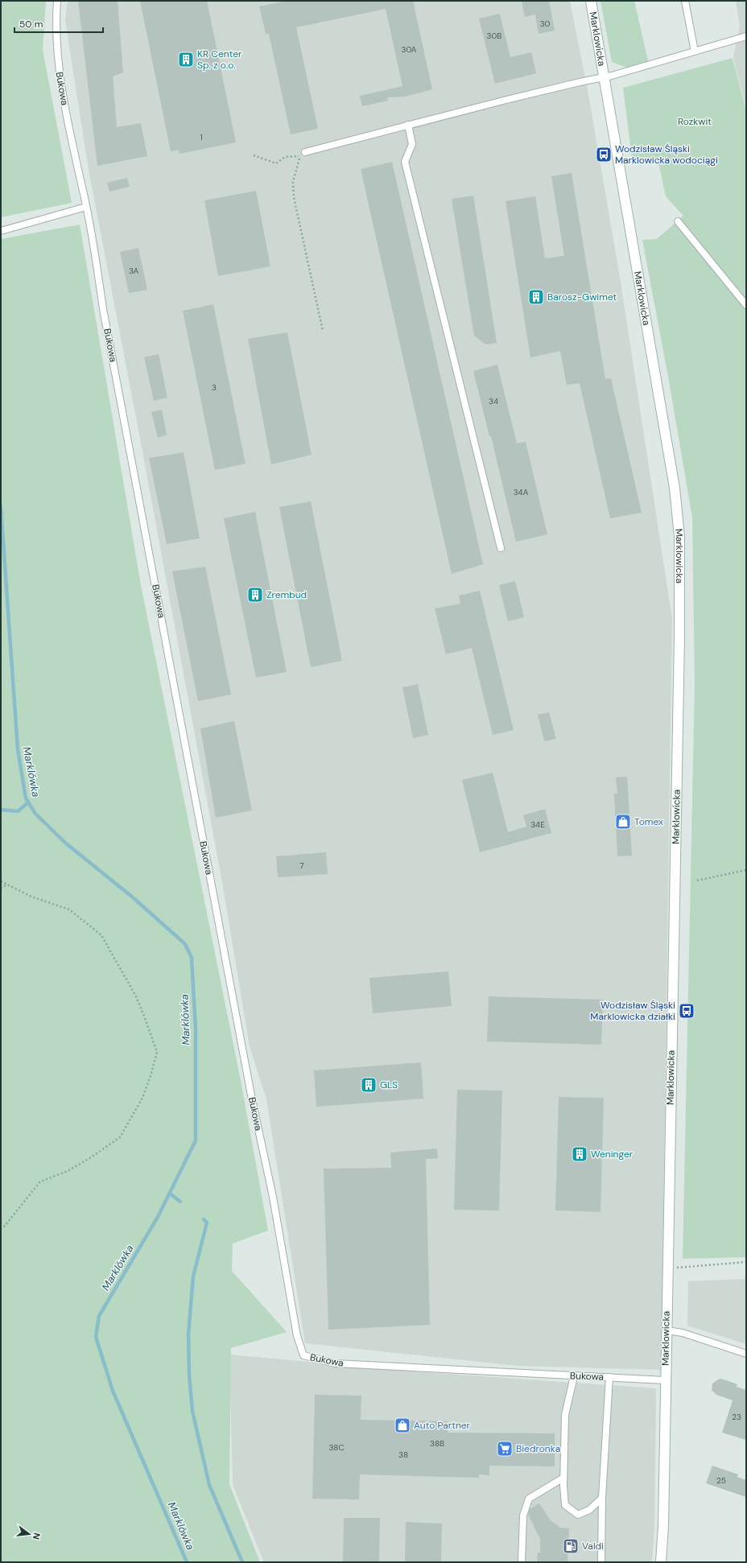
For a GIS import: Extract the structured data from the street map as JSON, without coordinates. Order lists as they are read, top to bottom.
{
  "streets": {
    "main road": ["Marklowicka"],
    "lane": ["Bukowa"]
  },
  "crossings": [
    ["Marklowicka", "Bukowa"]
  ],
  "water": ["Marklówka"],
  "parks": ["Rozkwit"],
  "places": {
    "building": [
      "KR Center Sp. z o.o.",
      "Barosz-Gwimet",
      "Zrembud",
      "GLS",
      "Weninger"
    ],
    "bus stop": ["Wodzisław Śląski Marklowicka wodociągi", "Wodzisław Śląski Marklowicka działki"],
    "shop": ["Tomex", "Auto Partner"],
    "supermarket": ["Biedronka"],
    "fuel station": ["Valdi"]
  },
  "house_numbers": [
    "30",
    "30B",
    "30A",
    "1",
    "3A",
    "3",
    "34",
    "34A",
    "34E",
    "7",
    "23",
    "38B",
    "38C",
    "38",
    "25"
  ],
  "scale_bar": "50 m",
  "north": "right"
}
